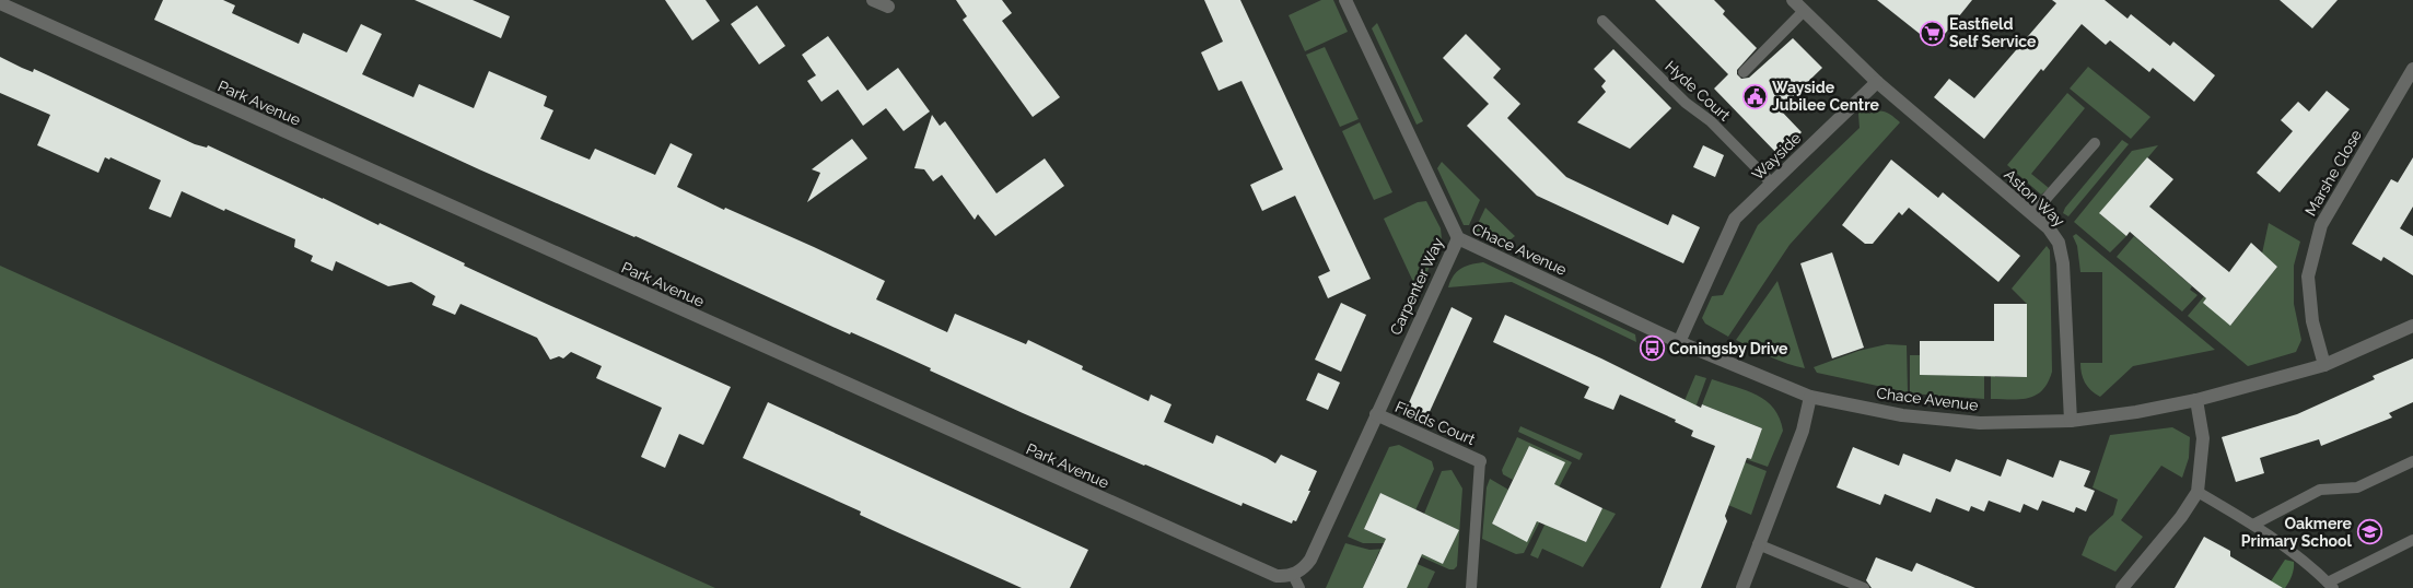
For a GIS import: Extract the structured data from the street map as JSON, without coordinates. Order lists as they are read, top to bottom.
{
  "streets": {
    "street": [
      "Park Avenue",
      "Wayside",
      "Marshe Close",
      "Aston Way",
      "Chace Avenue",
      "Carpenter Way",
      "Fields Court"
    ],
    "lane": ["Hyde Court"]
  },
  "crossings": [
    ["Hyde Court", "Wayside"],
    ["Park Avenue", "Carpenter Way"],
    ["Wayside", "Aston Way"],
    ["Wayside", "Chace Avenue"],
    ["Marshe Close", "Chace Avenue"],
    ["Aston Way", "Chace Avenue"],
    ["Chace Avenue", "Carpenter Way"],
    ["Carpenter Way", "Fields Court"]
  ],
  "places": {
    "supermarket": ["Eastfield Self Service"],
    "public building": ["Wayside Jubilee Centre"],
    "bus stop": ["Coningsby Drive"],
    "school or university": ["Oakmere Primary School"]
  }
}
